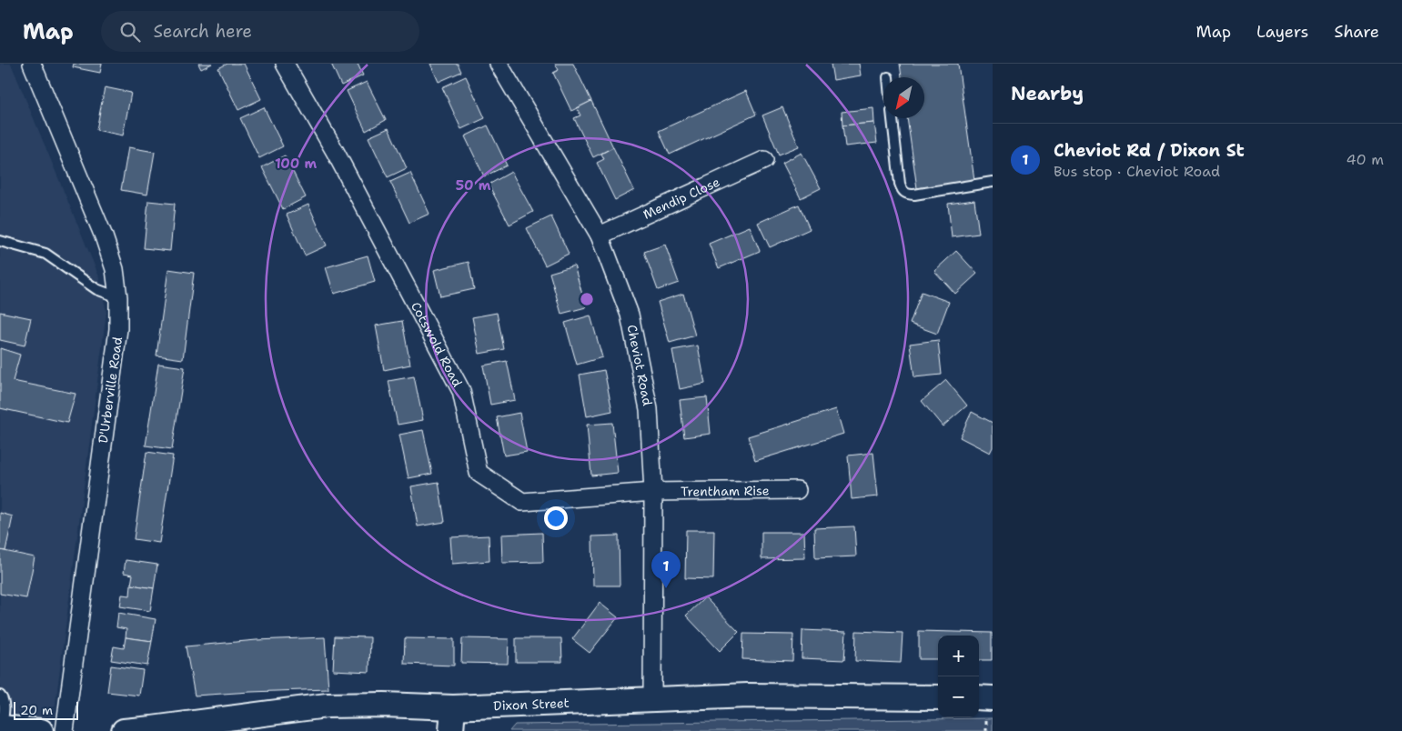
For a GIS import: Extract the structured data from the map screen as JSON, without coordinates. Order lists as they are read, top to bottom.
{
  "streets": {
    "street": [
      "Mendip Close",
      "Cotswold Road",
      "Cheviot Road",
      "D'Urberville Road",
      "Trentham Rise",
      "Dixon Street"
    ]
  },
  "crossings": [
    ["Mendip Close", "Cheviot Road"],
    ["Cotswold Road", "Cheviot Road"],
    ["Cotswold Road", "Trentham Rise"],
    ["Cheviot Road", "Trentham Rise"],
    ["Cheviot Road", "Dixon Street"]
  ],
  "scale_bar": "20 m",
  "north": "bottom left",
  "page": {
    "header": "Map",
    "search": "Search here",
    "nav": ["Map", "Layers", "Share"],
    "heading": "Nearby",
    "list": [
      {
        "mark": "1",
        "name": "Cheviot Rd / Dixon St",
        "note": "Bus stop · Cheviot Road",
        "value": "40 m"
      }
    ],
    "pins": "1",
    "map_buttons": ["+", "−"],
    "scale": "20 m"
  },
  "rings": ["100 m", "50 m"]
}
